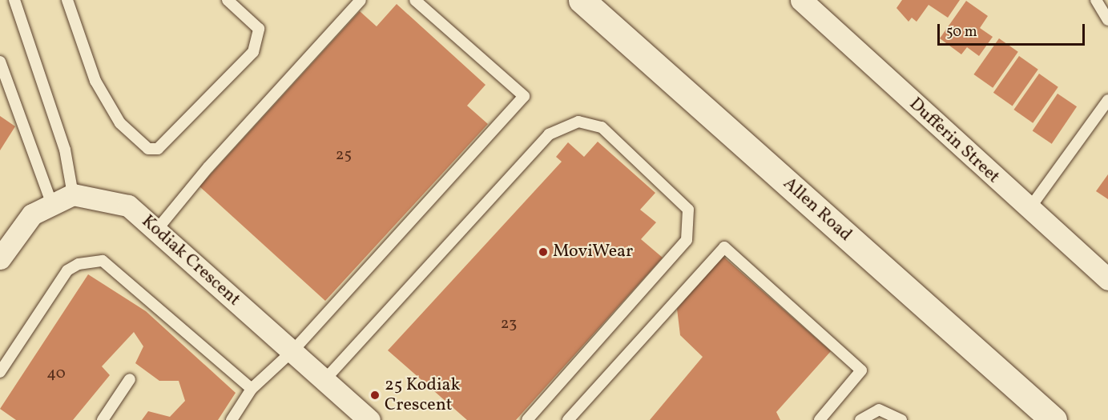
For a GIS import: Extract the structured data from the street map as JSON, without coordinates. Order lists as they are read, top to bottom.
{
  "streets": {
    "main road": ["Allen Road"],
    "street": ["Dufferin Street", "Kodiak Crescent"]
  },
  "places": ["MoviWear", "25 Kodiak Crescent"],
  "house_numbers": ["25", "23", "40"],
  "scale_bar": "50 m"
}
